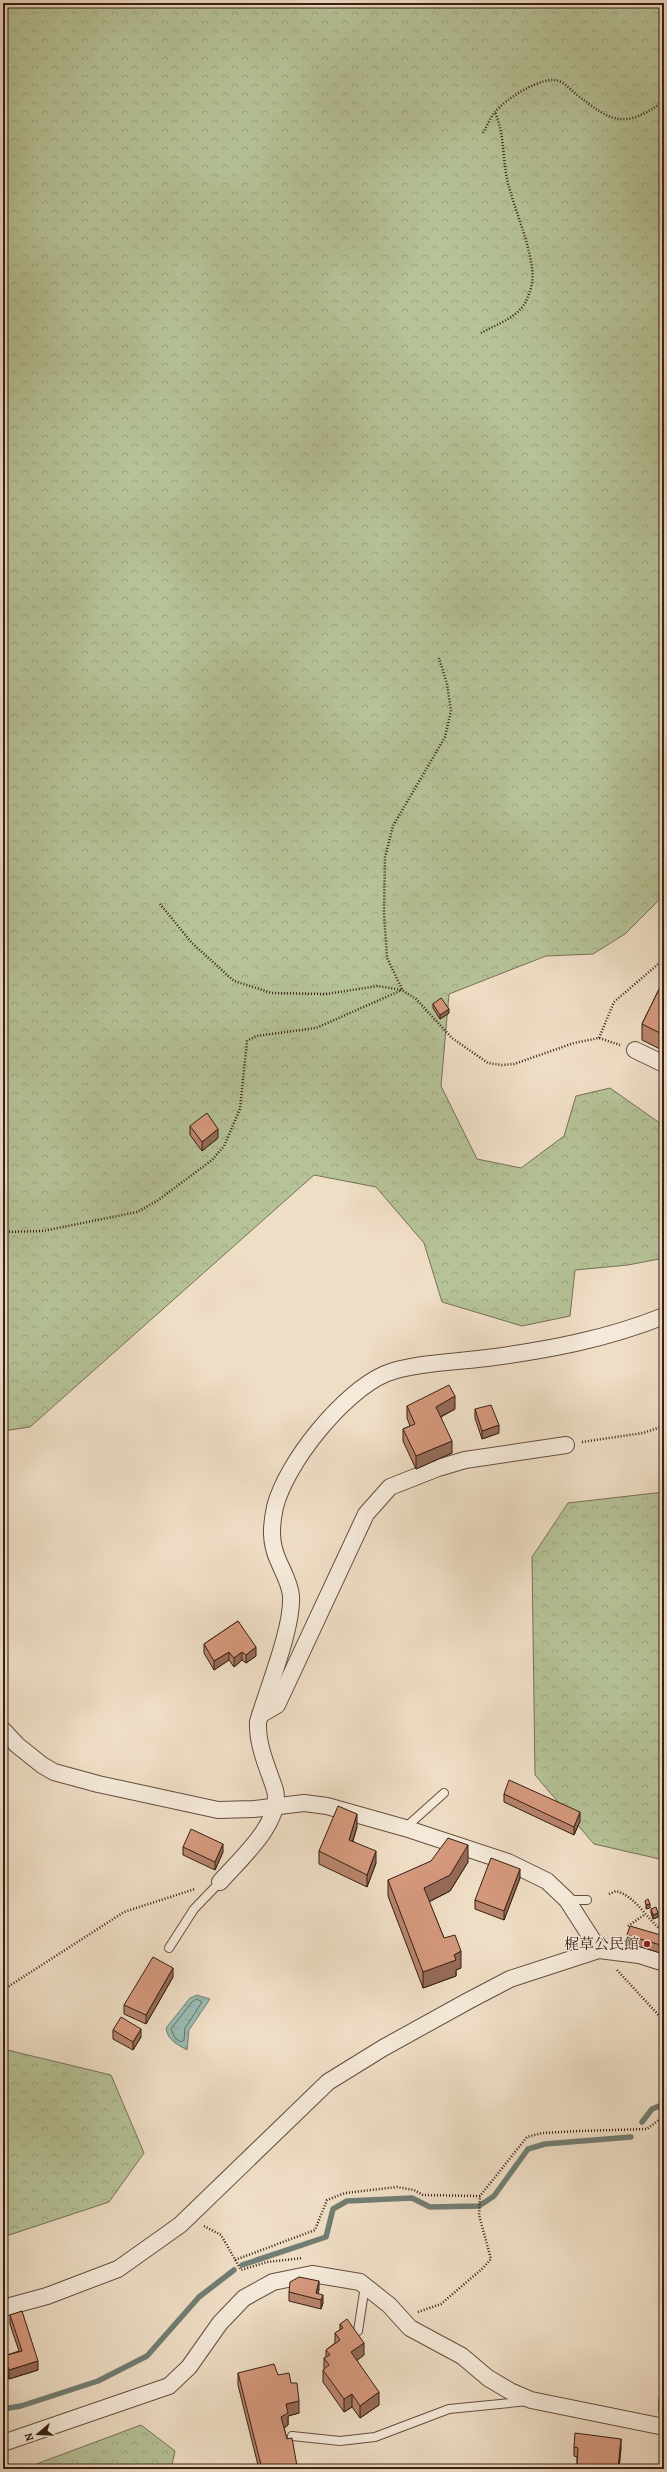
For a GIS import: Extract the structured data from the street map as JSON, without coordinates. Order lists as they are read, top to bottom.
{
  "places": ["梶草公民館"],
  "north": "left"
}
